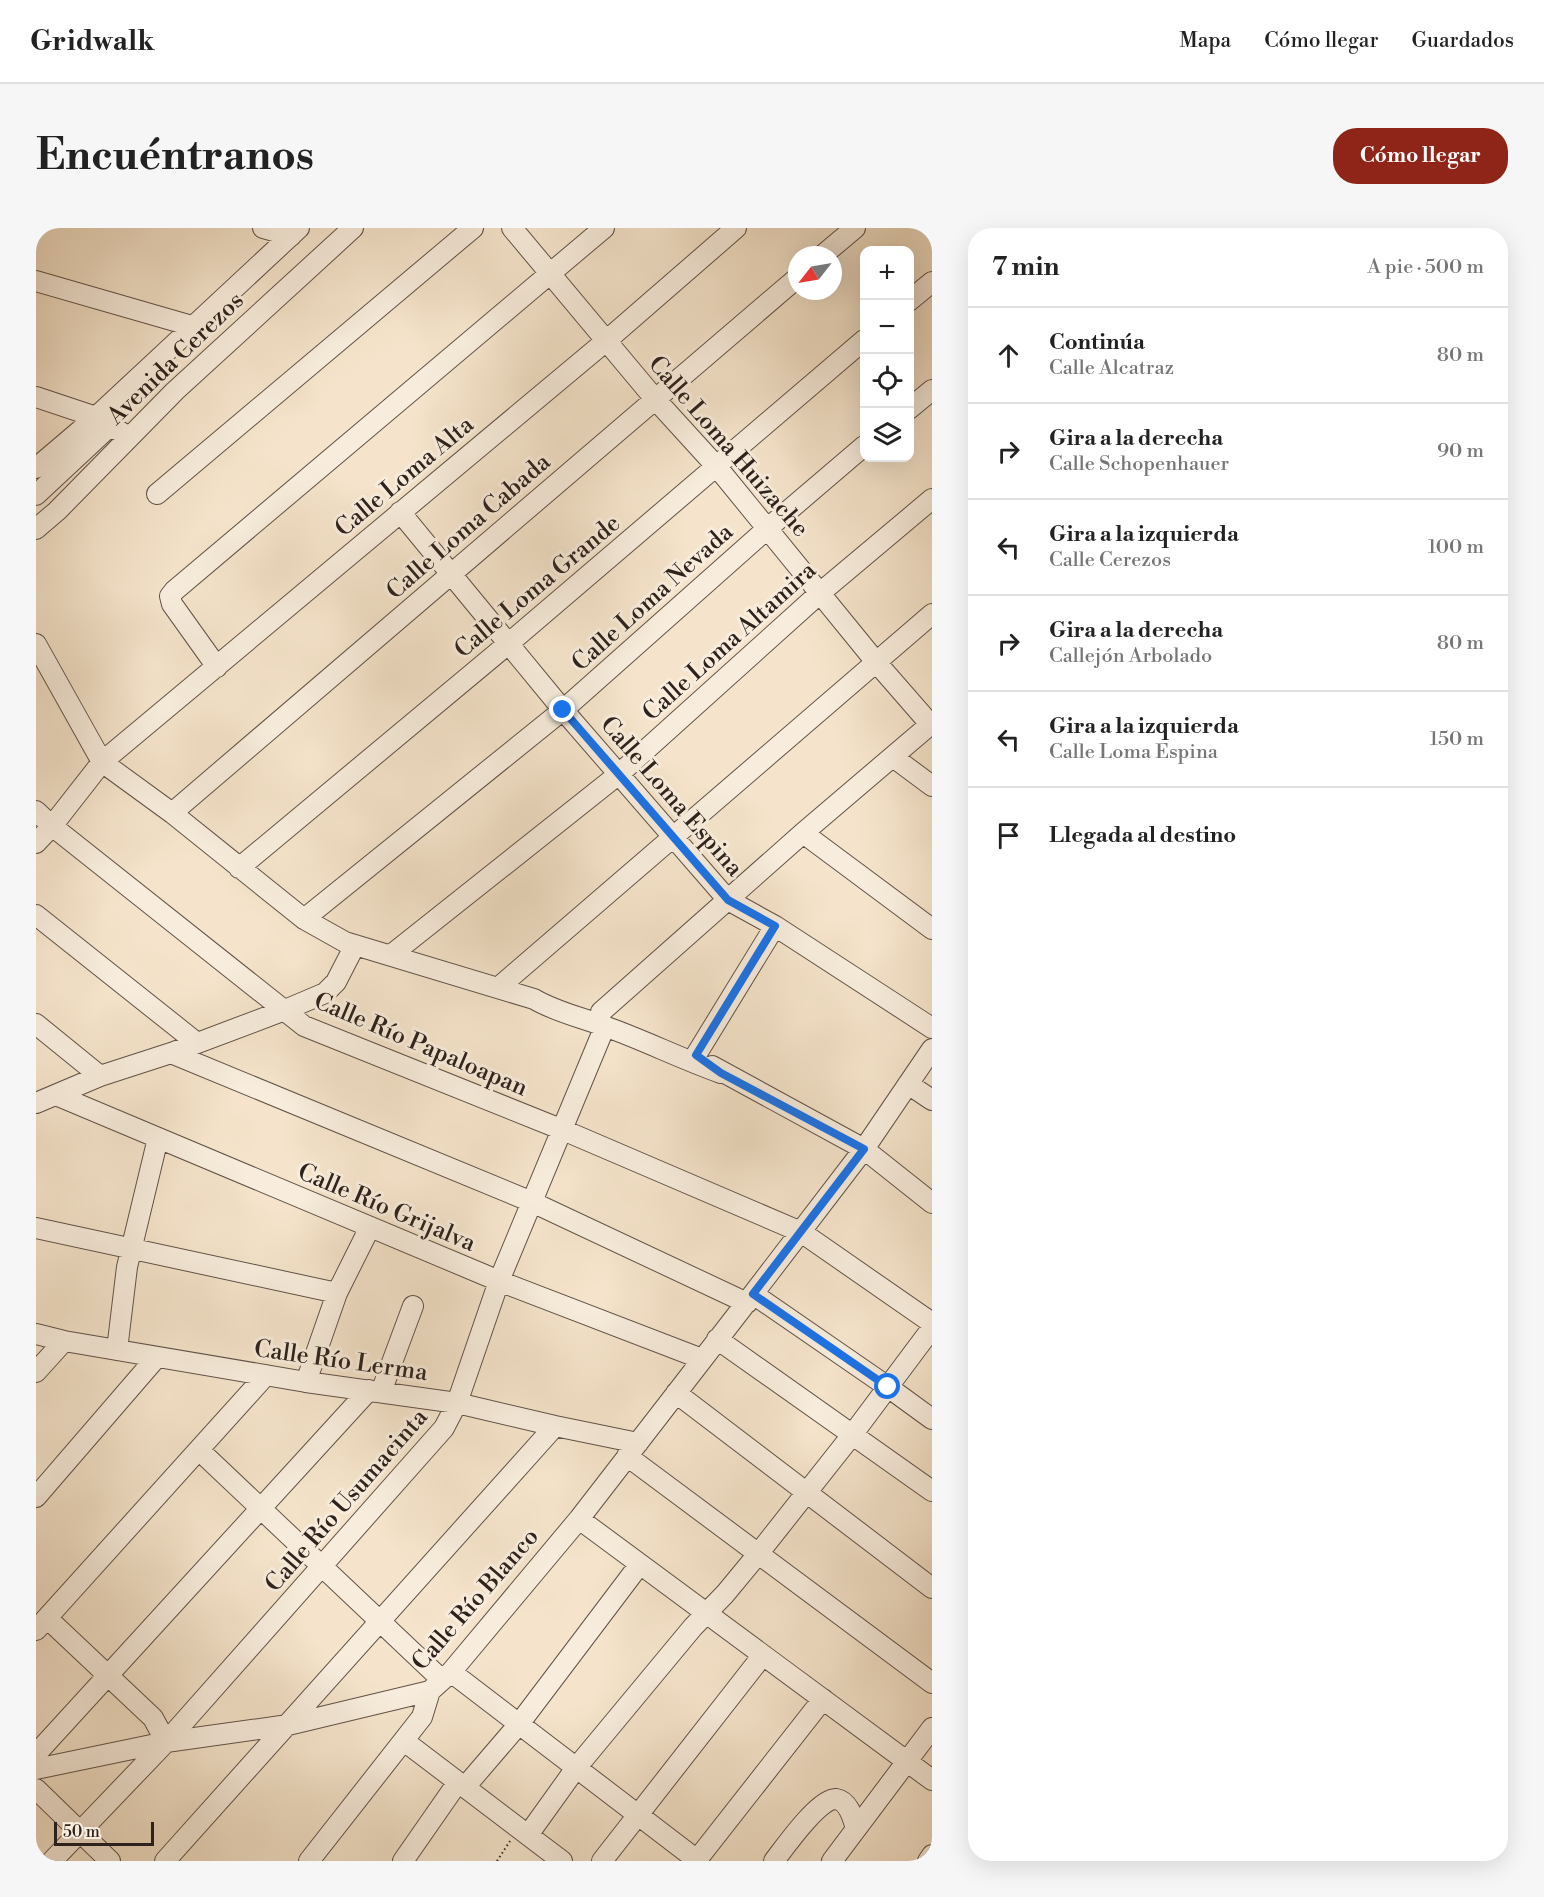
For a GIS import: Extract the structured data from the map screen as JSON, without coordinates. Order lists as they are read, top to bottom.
{
  "streets": {
    "street": [
      "Avenida Cerezos",
      "Calle Loma Huizache",
      "Calle Loma Alta",
      "Calle Loma Cabada",
      "Calle Loma Grande",
      "Calle Loma Nevada",
      "Calle Loma Altamira",
      "Calle Loma Espina",
      "Calle Río Papaloapan",
      "Calle Río Grijalva",
      "Calle Río Lerma",
      "Calle Río Usumacinta",
      "Calle Río Blanco"
    ]
  },
  "crossings": [
    ["Calle Loma Huizache", "Calle Loma Alta"],
    ["Calle Loma Huizache", "Calle Loma Cabada"],
    ["Calle Loma Huizache", "Calle Loma Grande"],
    ["Calle Loma Huizache", "Calle Loma Nevada"],
    ["Calle Loma Huizache", "Calle Loma Altamira"],
    ["Calle Loma Alta", "Calle Loma Espina"],
    ["Calle Loma Alta", "Calle Río Papaloapan"],
    ["Calle Loma Cabada", "Calle Loma Espina"],
    ["Calle Loma Grande", "Calle Loma Espina"],
    ["Calle Loma Nevada", "Calle Loma Espina"],
    ["Calle Loma Altamira", "Calle Loma Espina"],
    ["Calle Río Papaloapan", "Calle Río Usumacinta"],
    ["Calle Río Papaloapan", "Calle Río Blanco"],
    ["Calle Río Grijalva", "Calle Río Usumacinta"],
    ["Calle Río Grijalva", "Calle Río Blanco"],
    ["Calle Río Lerma", "Calle Río Usumacinta"],
    ["Calle Río Lerma", "Calle Río Blanco"],
    ["Calle Río Usumacinta", "Calle Río Blanco"]
  ],
  "scale_bar": "50 m",
  "north": "bottom left",
  "page": {
    "header": "Gridwalk",
    "nav": ["Mapa", "Cómo llegar", "Guardados"],
    "buttons": "Cómo llegar",
    "title": "Encuéntranos",
    "heading": ["7 min", "A pie · 500 m"],
    "map_buttons": ["+", "−"],
    "list": [
      ["Continúa", "Calle Alcatraz", "80 m"],
      ["Gira a la derecha", "Calle Schopenhauer", "90 m"],
      ["Gira a la izquierda", "Calle Cerezos", "100 m"],
      ["Gira a la derecha", "Callejón Arbolado", "80 m"],
      ["Gira a la izquierda", "Calle Loma Espina", "150 m"],
      "Llegada al destino"
    ],
    "scale": "50 m"
  }
}
